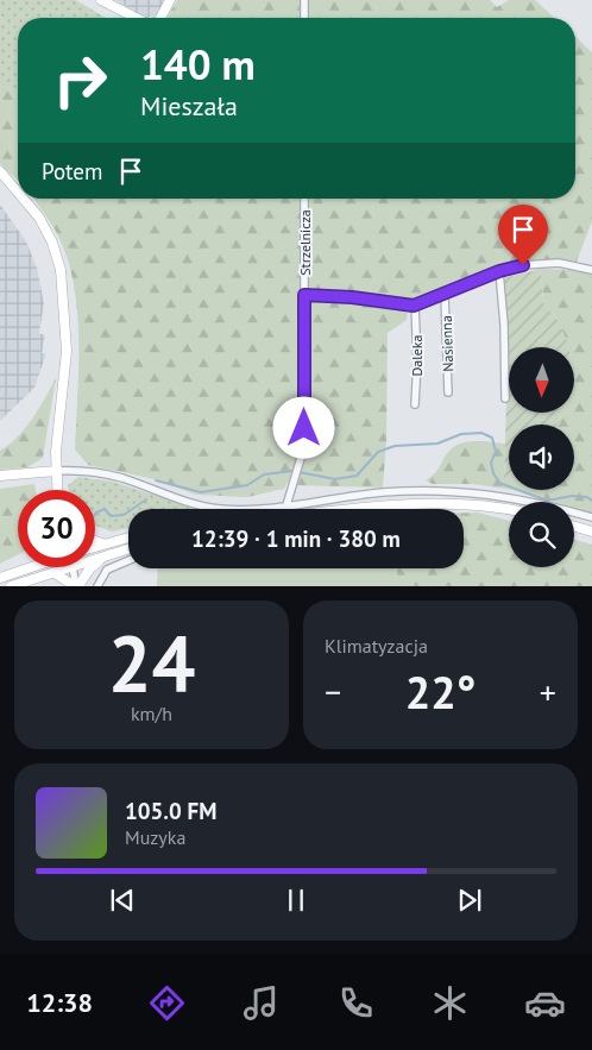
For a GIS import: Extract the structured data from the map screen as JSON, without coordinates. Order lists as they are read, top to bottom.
{
  "streets": {
    "street": ["Strzelnicza", "Nasienna", "Daleka"]
  },
  "north": "bottom",
  "page": {
    "turn": ["140 m", "Mieszała"],
    "then": "Potem",
    "limit": "30",
    "trip": "12:39 · 1 min · 380 m",
    "tile": [
      ["24", "km/h"],
      "Klimatyzacja"
    ],
    "heat": ["−", "22°", "+"],
    "song": ["105.0 FM", "Muzyka"],
    "tabs": "12:38"
  }
}
